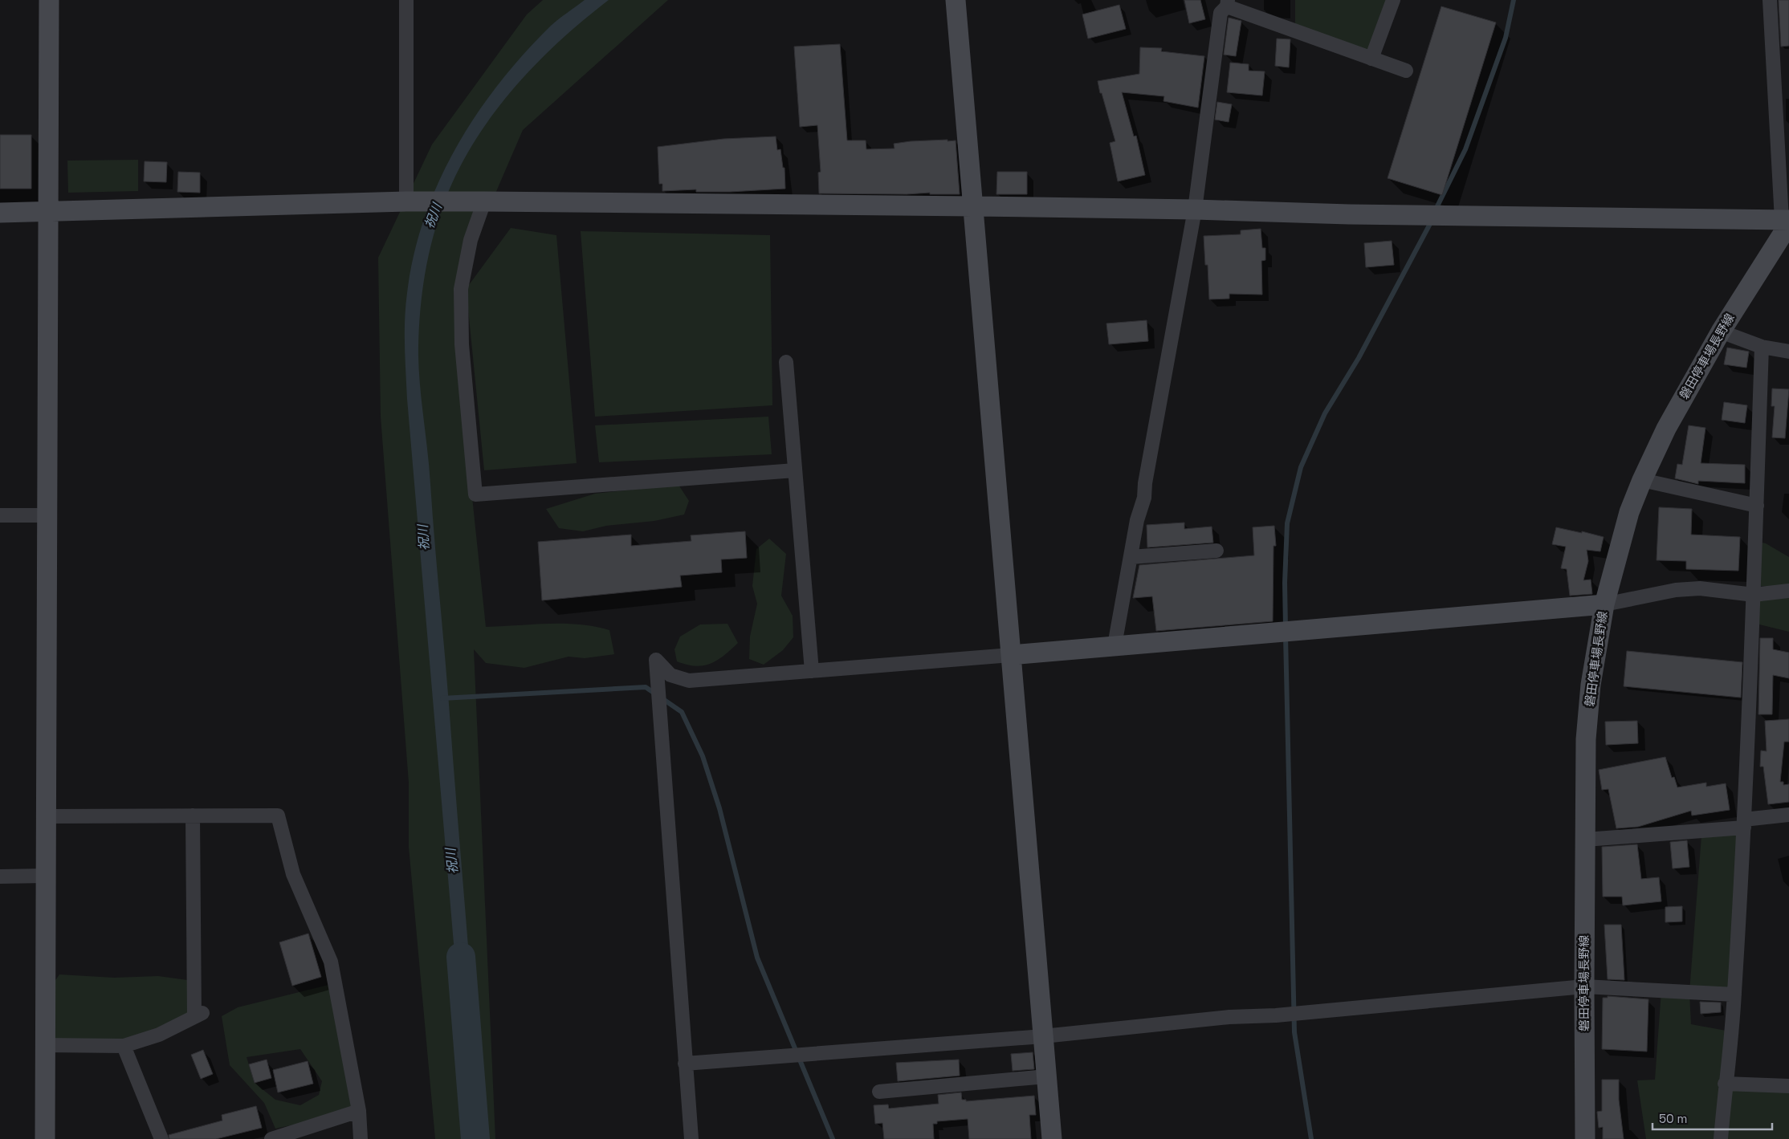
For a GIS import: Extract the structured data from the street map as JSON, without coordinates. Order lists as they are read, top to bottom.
{
  "streets": {
    "street": ["磐田停車場長野線"]
  },
  "water": ["祝川"],
  "scale_bar": "50 m"
}
